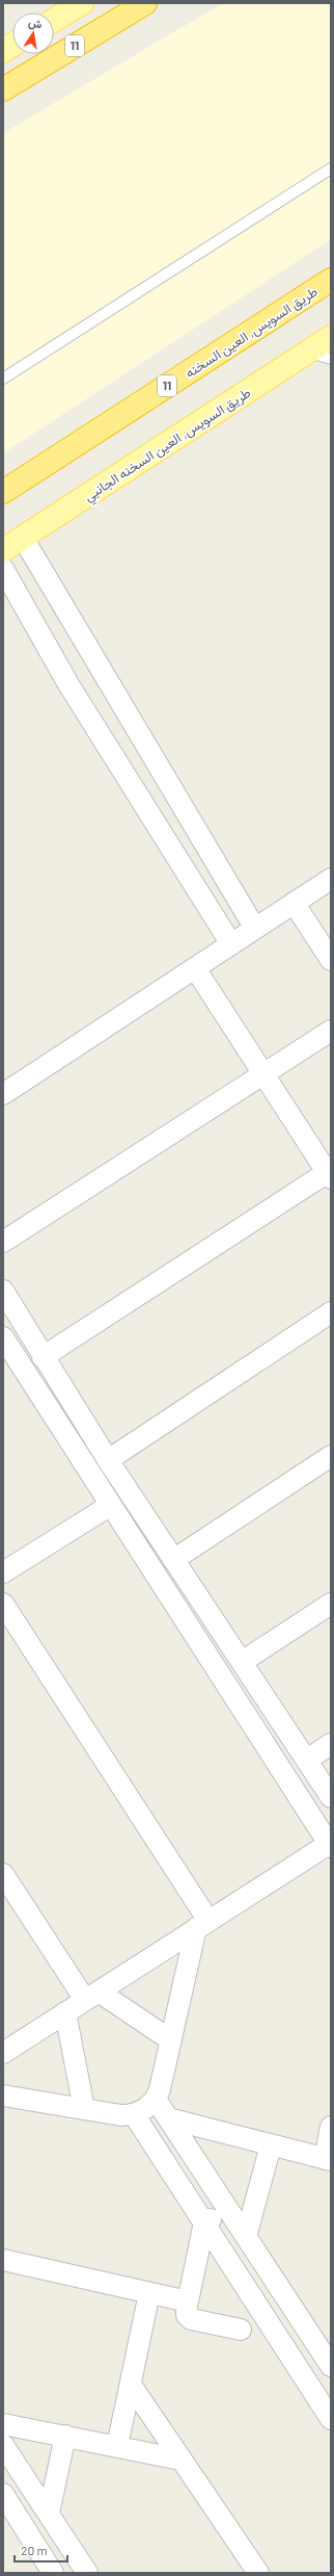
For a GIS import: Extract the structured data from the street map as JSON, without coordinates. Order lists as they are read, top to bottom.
{
  "streets": {
    "highway": ["11", "طريق السويس, العين السخنه"],
    "main road": ["طريق السويس, العين السخنه الجانبي"]
  },
  "scale_bar": "20 m",
  "north": "top"
}
